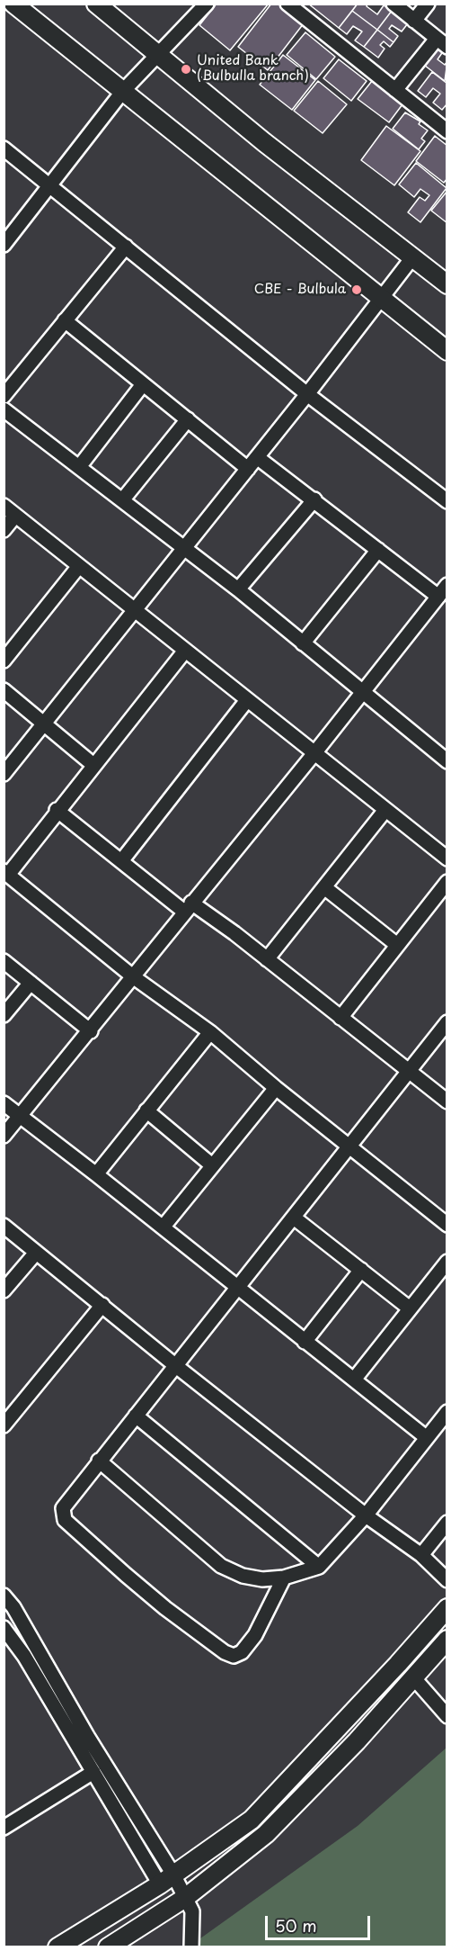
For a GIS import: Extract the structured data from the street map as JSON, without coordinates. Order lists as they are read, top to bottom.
{
  "places": ["United Bank (Bulbulla branch)", "CBE - Bulbula"],
  "scale_bar": "50 m"
}
